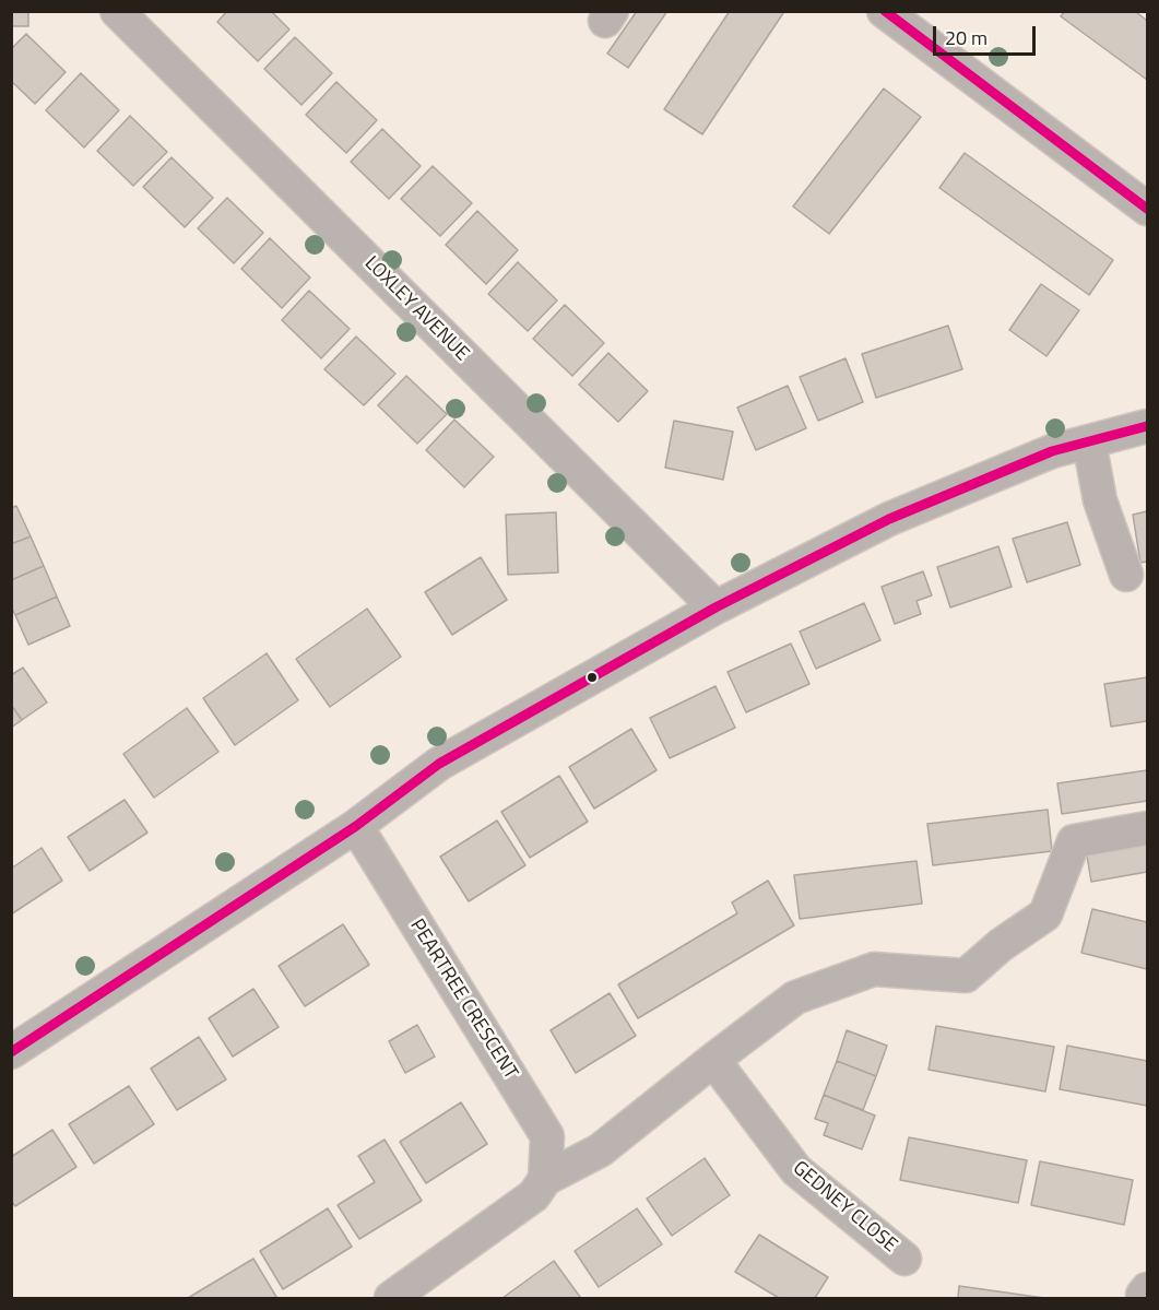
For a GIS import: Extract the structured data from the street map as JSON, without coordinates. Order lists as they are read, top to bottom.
{
  "streets": {
    "street": ["LOXLEY AVENUE", "PEARTREE CRESCENT", "GEDNEY CLOSE"]
  },
  "scale_bar": "20 m"
}
